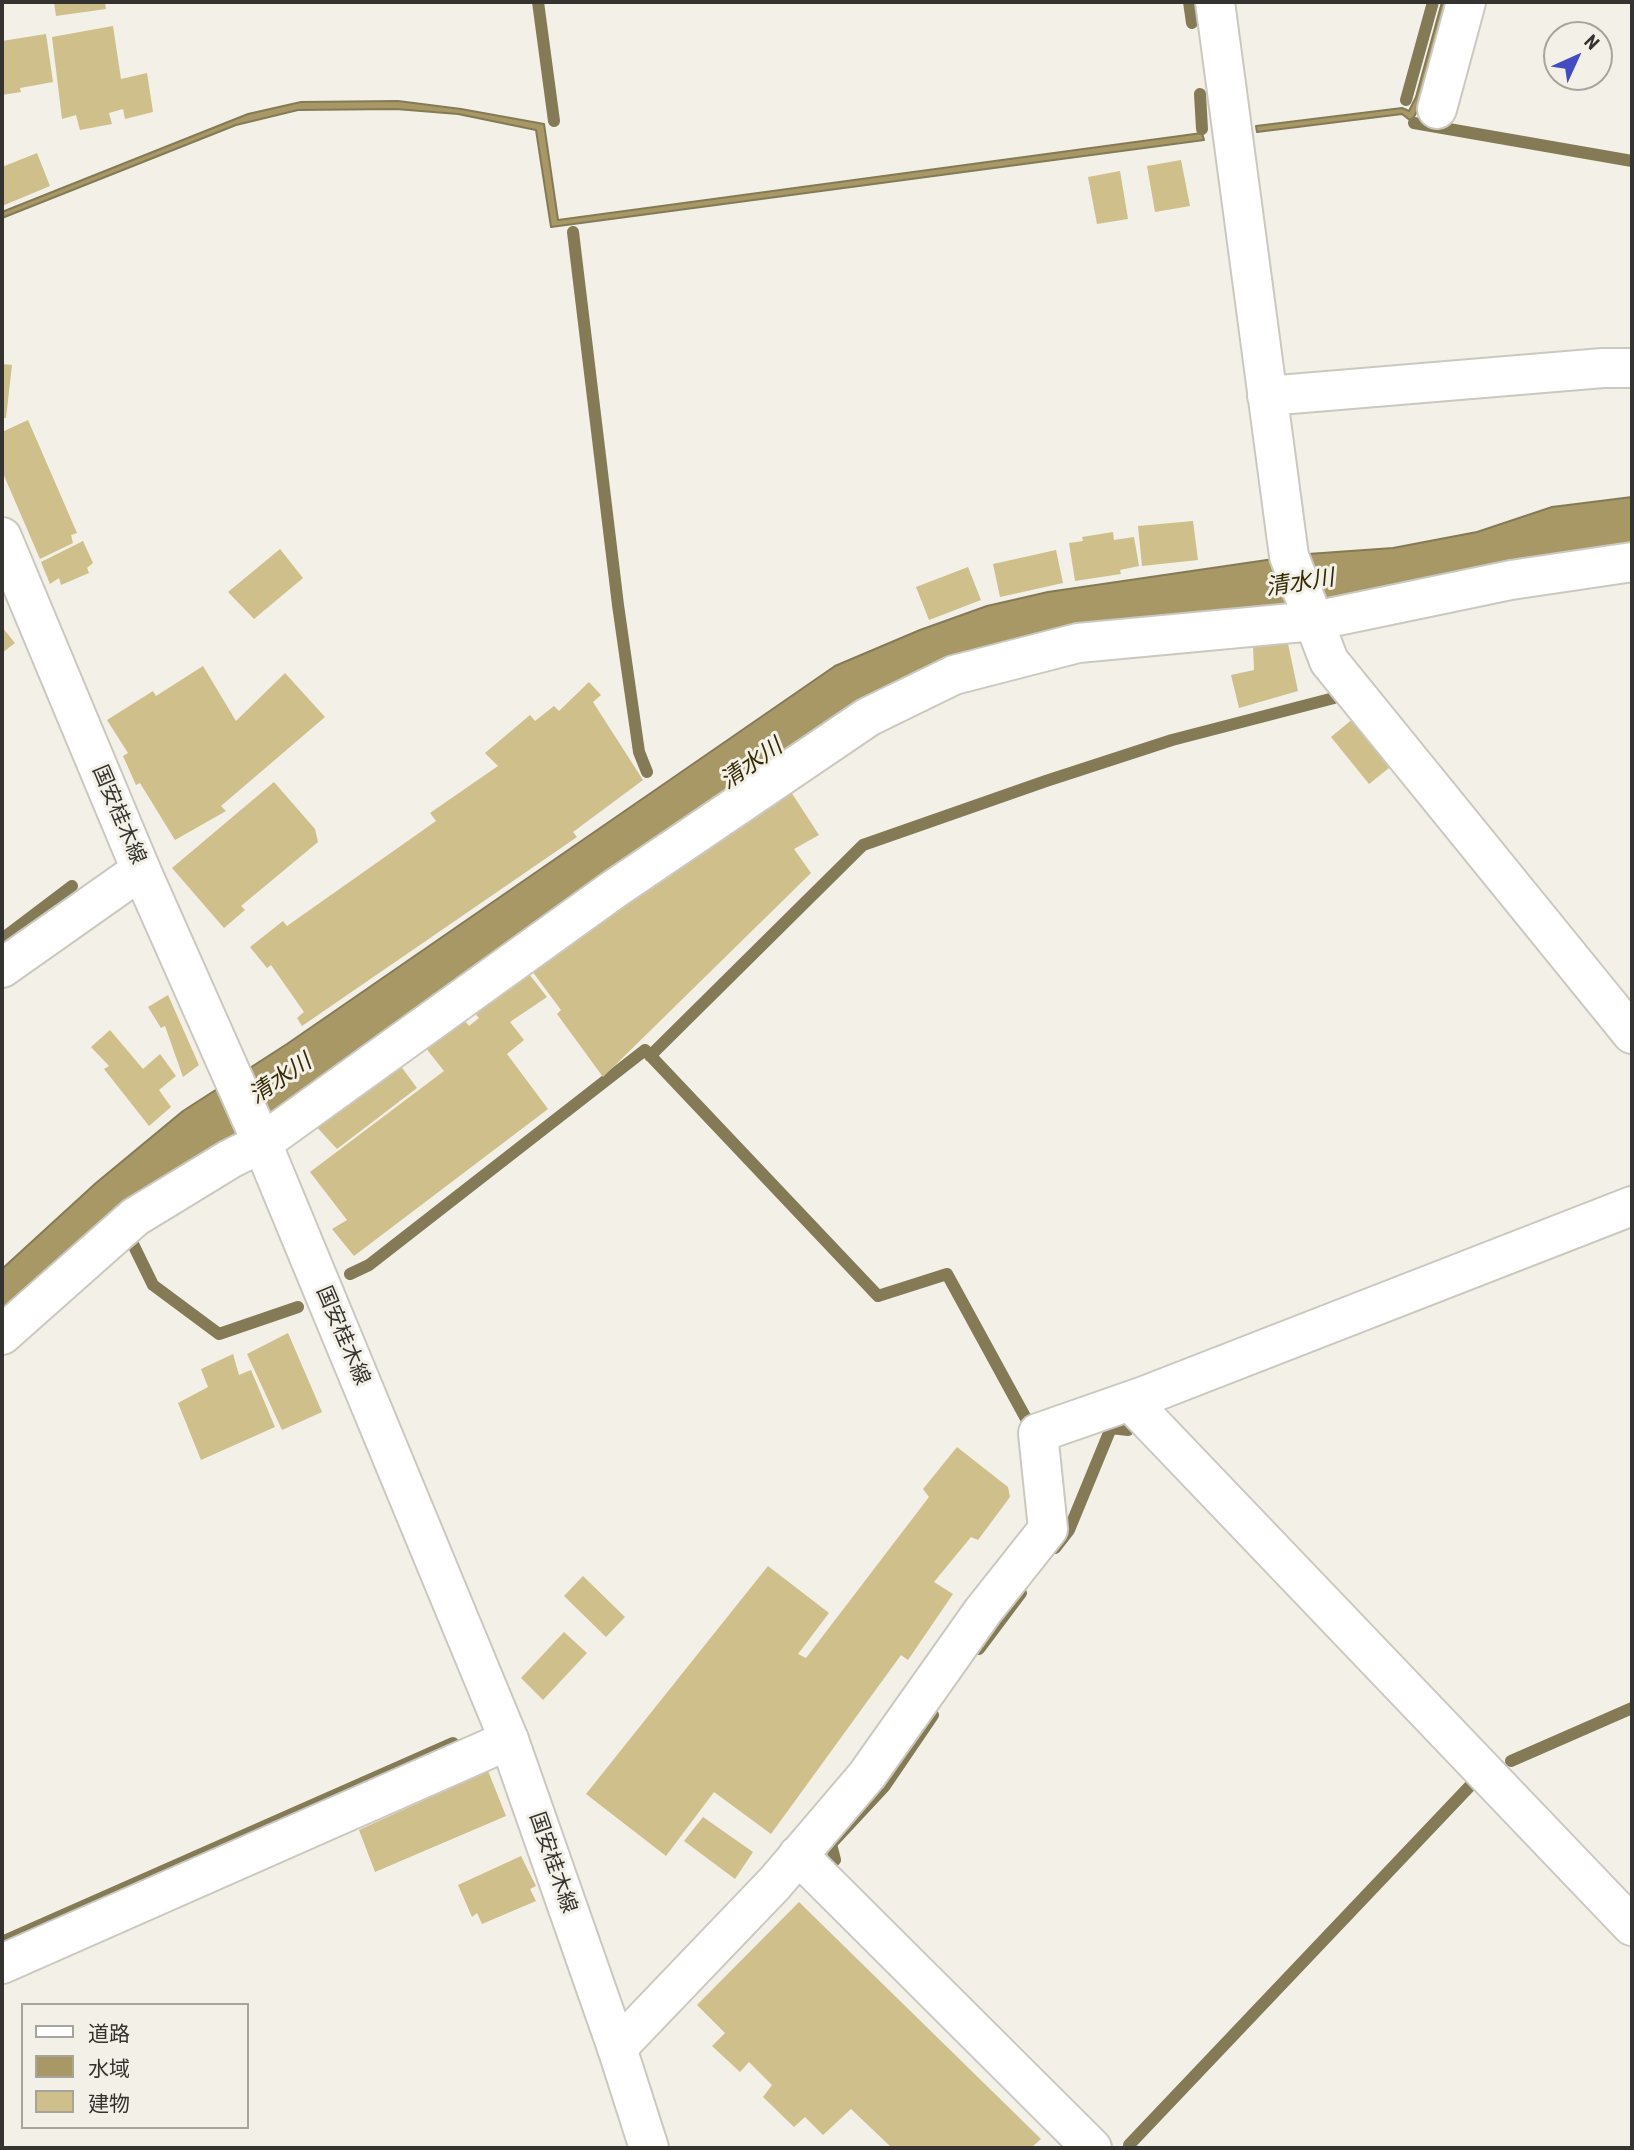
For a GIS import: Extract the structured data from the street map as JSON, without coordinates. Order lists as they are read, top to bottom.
{
  "streets": {
    "street": ["国安桂木線"]
  },
  "water": ["清水川"],
  "legend": ["道路", "水域", "建物"],
  "north": "top right"
}
